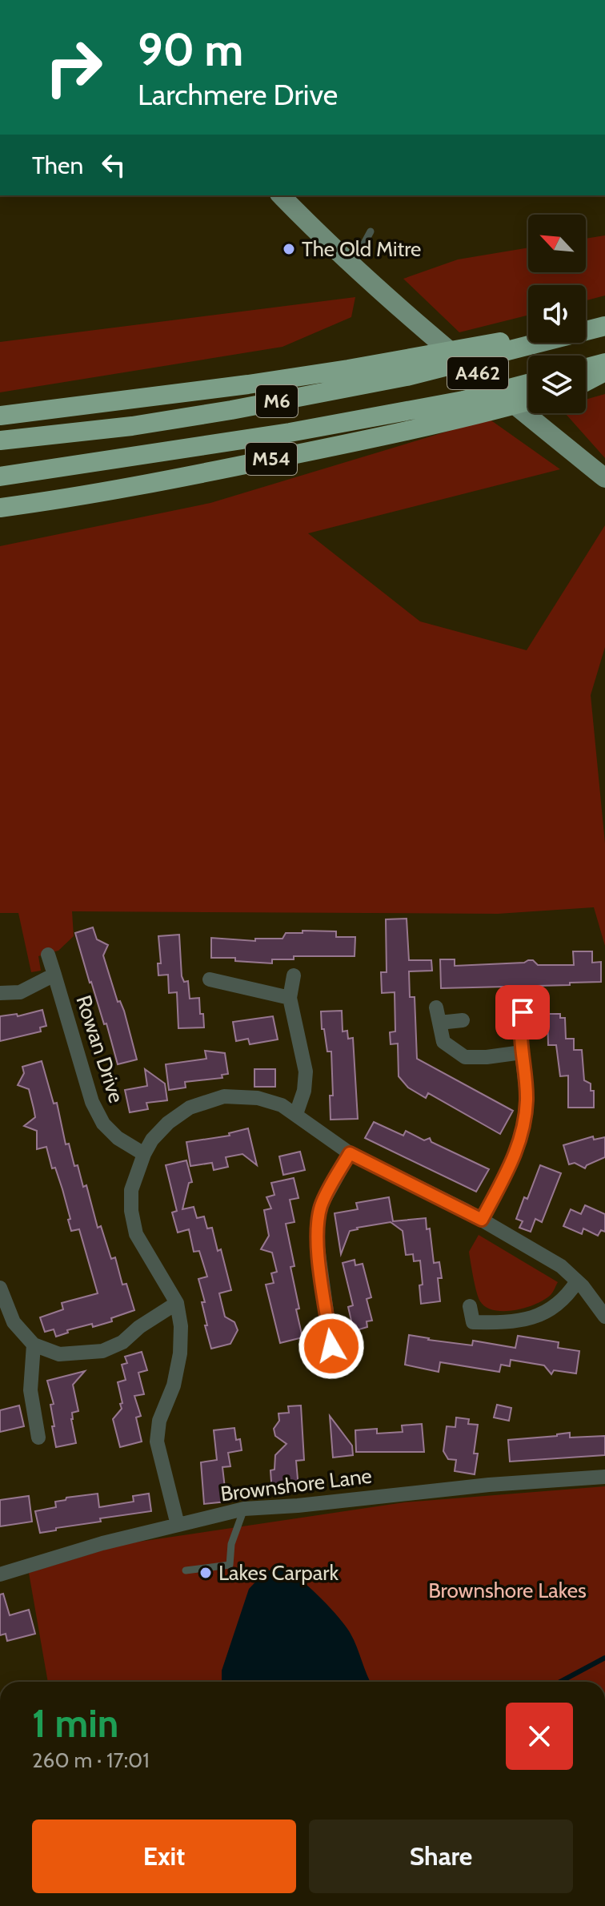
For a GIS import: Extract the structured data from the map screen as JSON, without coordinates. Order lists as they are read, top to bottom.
{
  "streets": {
    "highway": ["M6", "M54"],
    "main road": ["A462"],
    "street": ["Rowan Drive", "Brownshore Lane"]
  },
  "parks": ["Brownshore Lakes"],
  "places": ["The Old Mitre", "Lakes Carpark"],
  "north": "top left",
  "page": {
    "turn": ["90 m", "Larchmere Drive"],
    "then": "Then",
    "heading": ["1 min", "260 m · 17:01"],
    "buttons": ["Exit", "Share"]
  }
}
